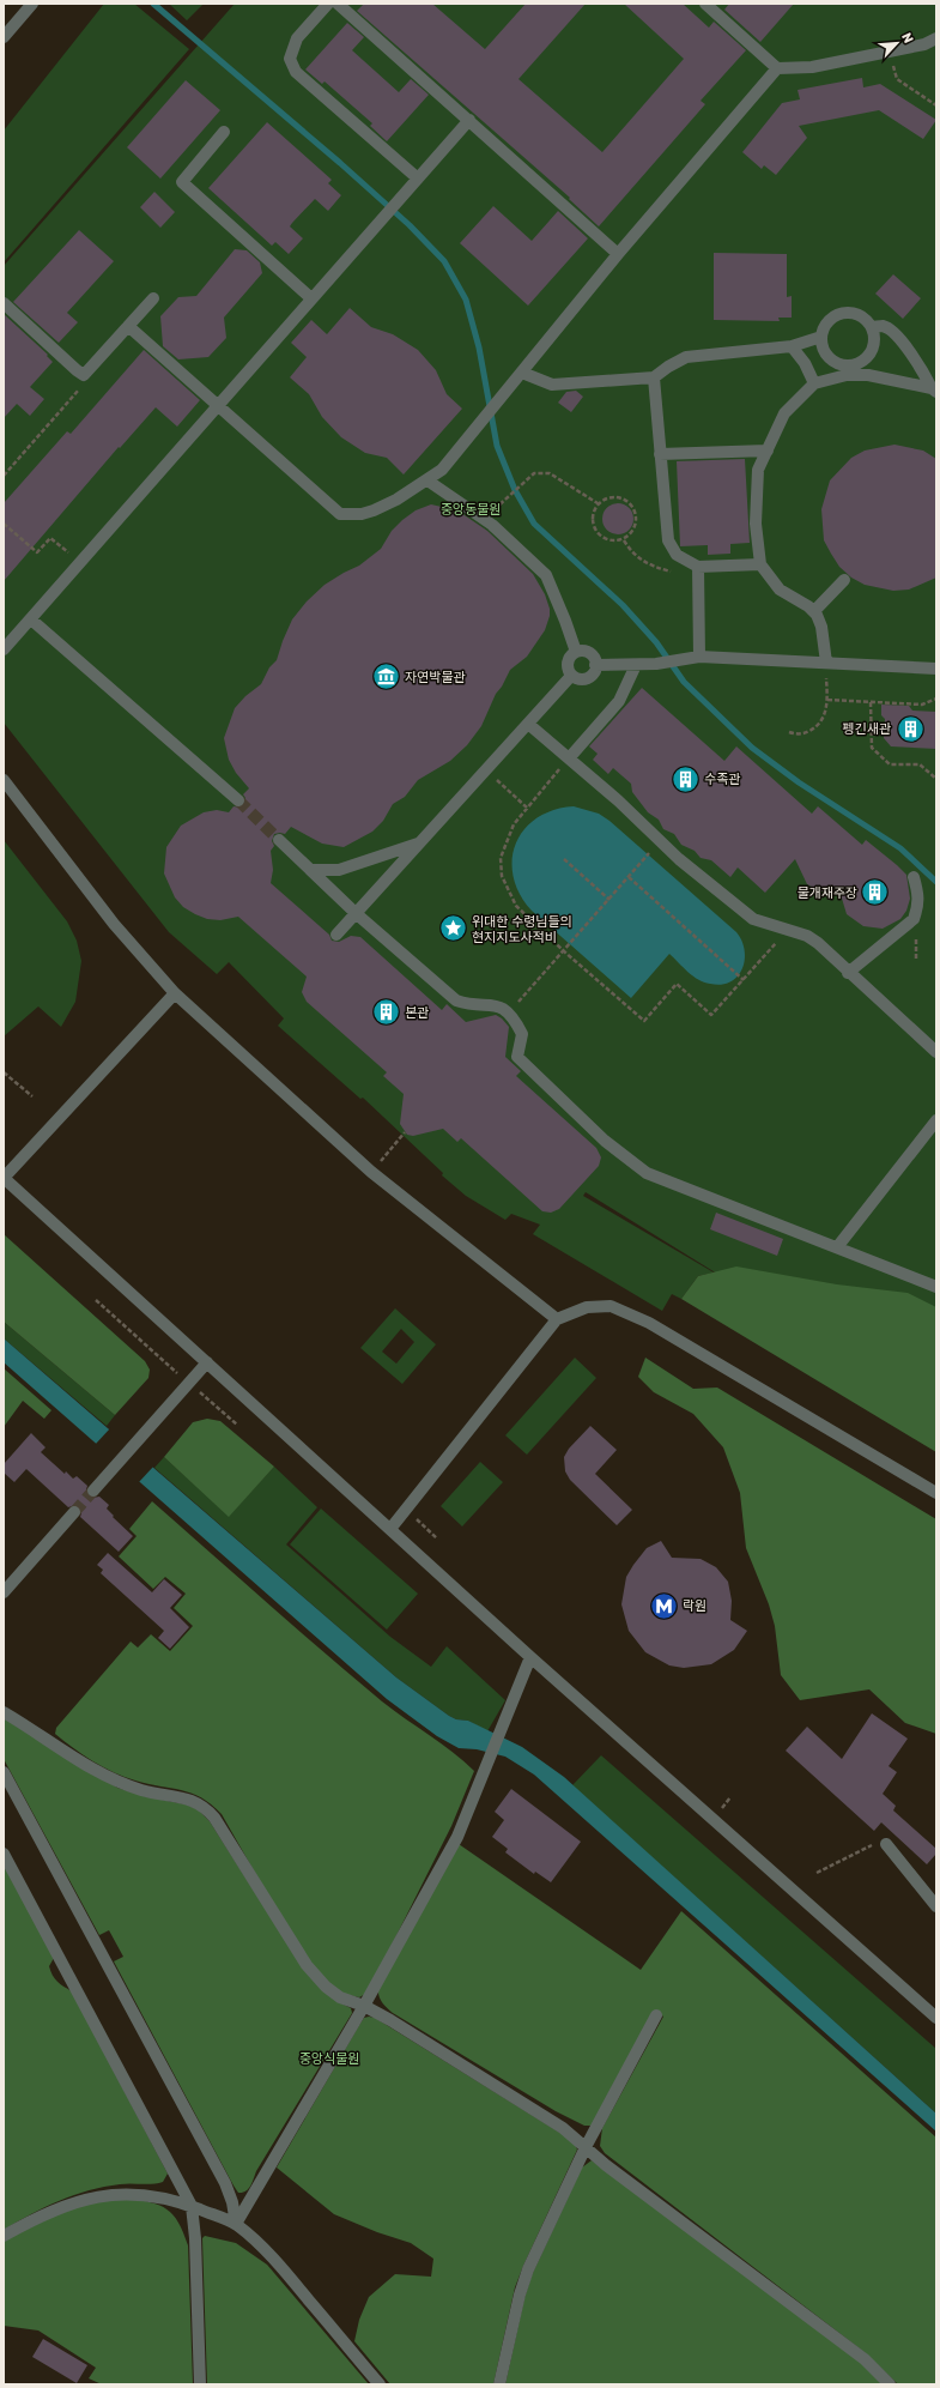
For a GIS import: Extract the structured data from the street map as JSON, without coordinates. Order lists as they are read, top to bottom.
{
  "parks": ["중앙동물원", "중앙식물원"],
  "places": {
    "museum": ["자연박물관"],
    "building": [
      "펭긴새관",
      "수족관",
      "물개재주장",
      "본관"
    ],
    "place": ["위대한 수령님들의 현지지도사적비"],
    "metro station": ["락원"]
  },
  "north": "top right"
}
